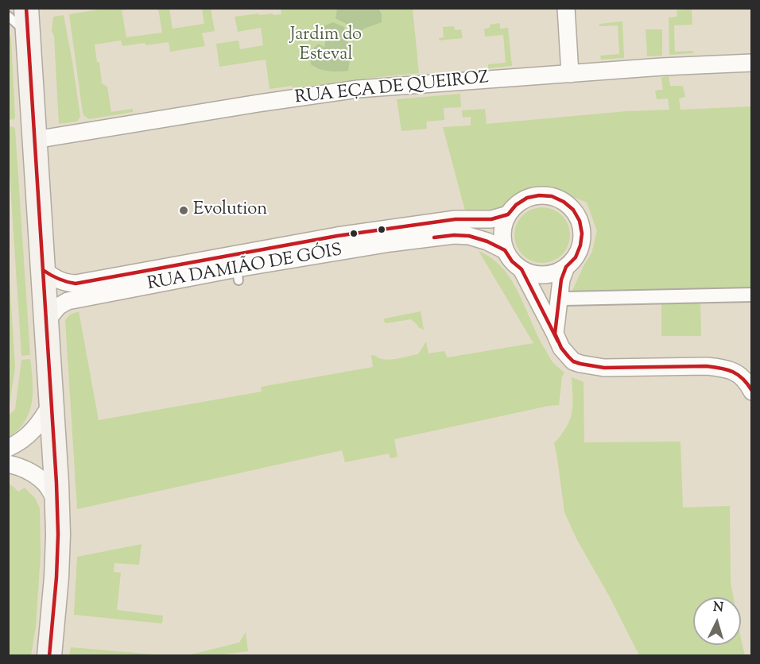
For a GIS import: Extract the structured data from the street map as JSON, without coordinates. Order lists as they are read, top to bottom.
{
  "streets": {
    "street": ["RUA EÇA DE QUEIROZ", "RUA DAMIÃO DE GÓIS"]
  },
  "parks": ["Jardim do Esteval"],
  "places": ["Evolution"],
  "north": "top"
}
